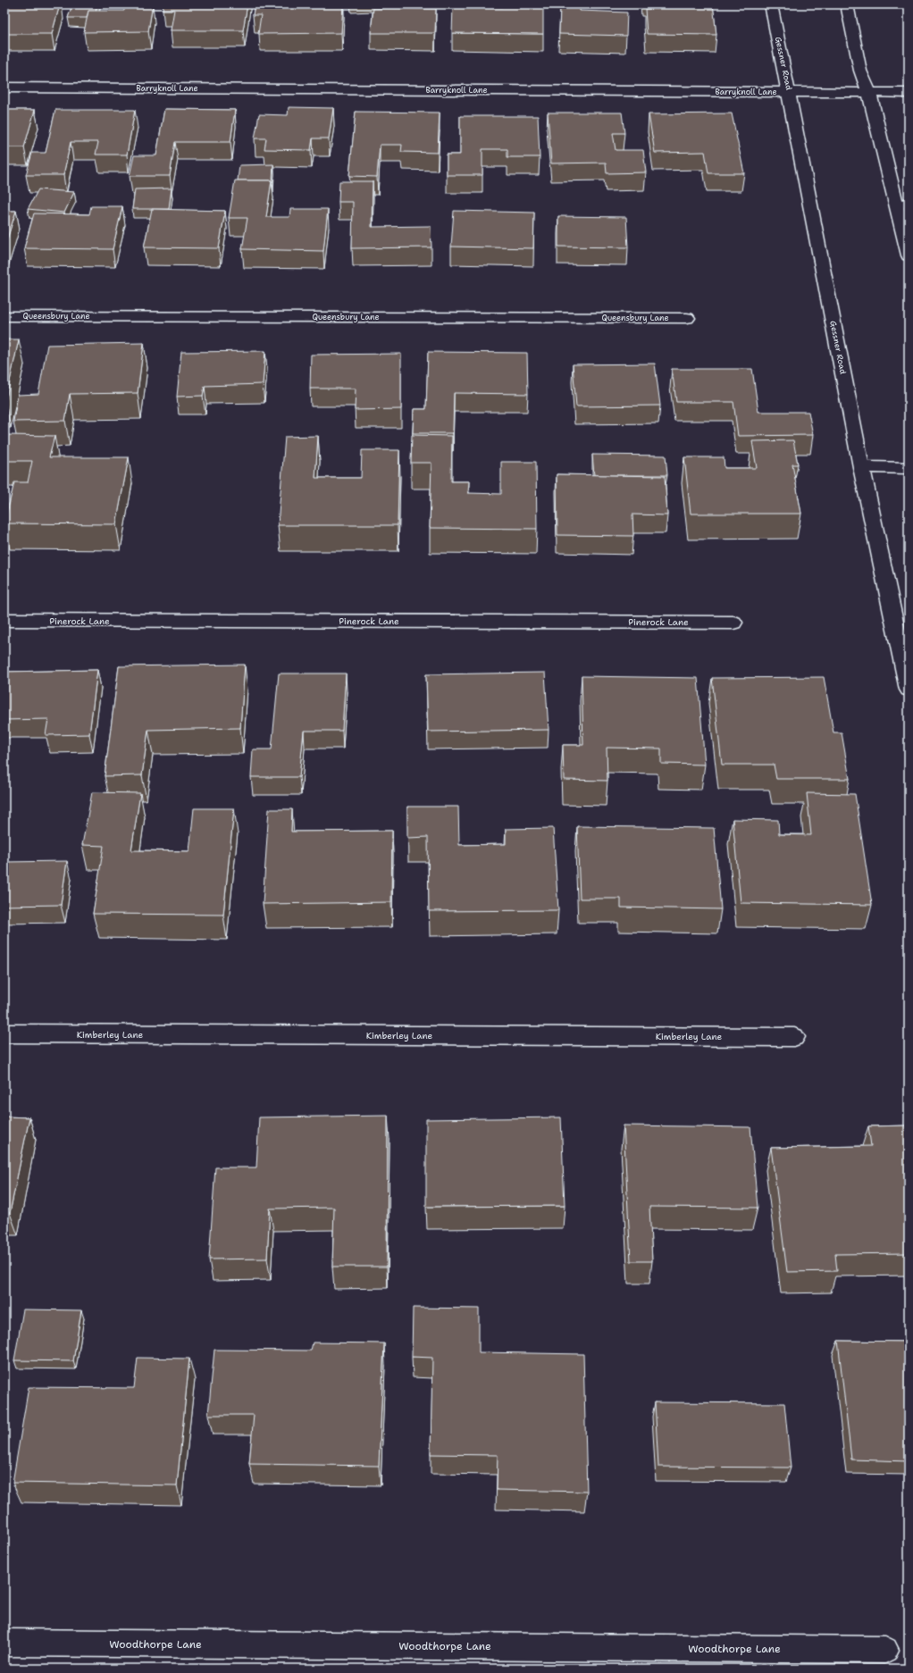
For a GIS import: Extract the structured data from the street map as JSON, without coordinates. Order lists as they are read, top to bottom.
{
  "streets": {
    "street": [
      "Gessner Road",
      "Barryknoll Lane",
      "Queensbury Lane",
      "Pinerock Lane",
      "Kimberley Lane",
      "Woodthorpe Lane"
    ]
  },
  "crossings": [
    ["Gessner Road", "Barryknoll Lane"]
  ]
}
